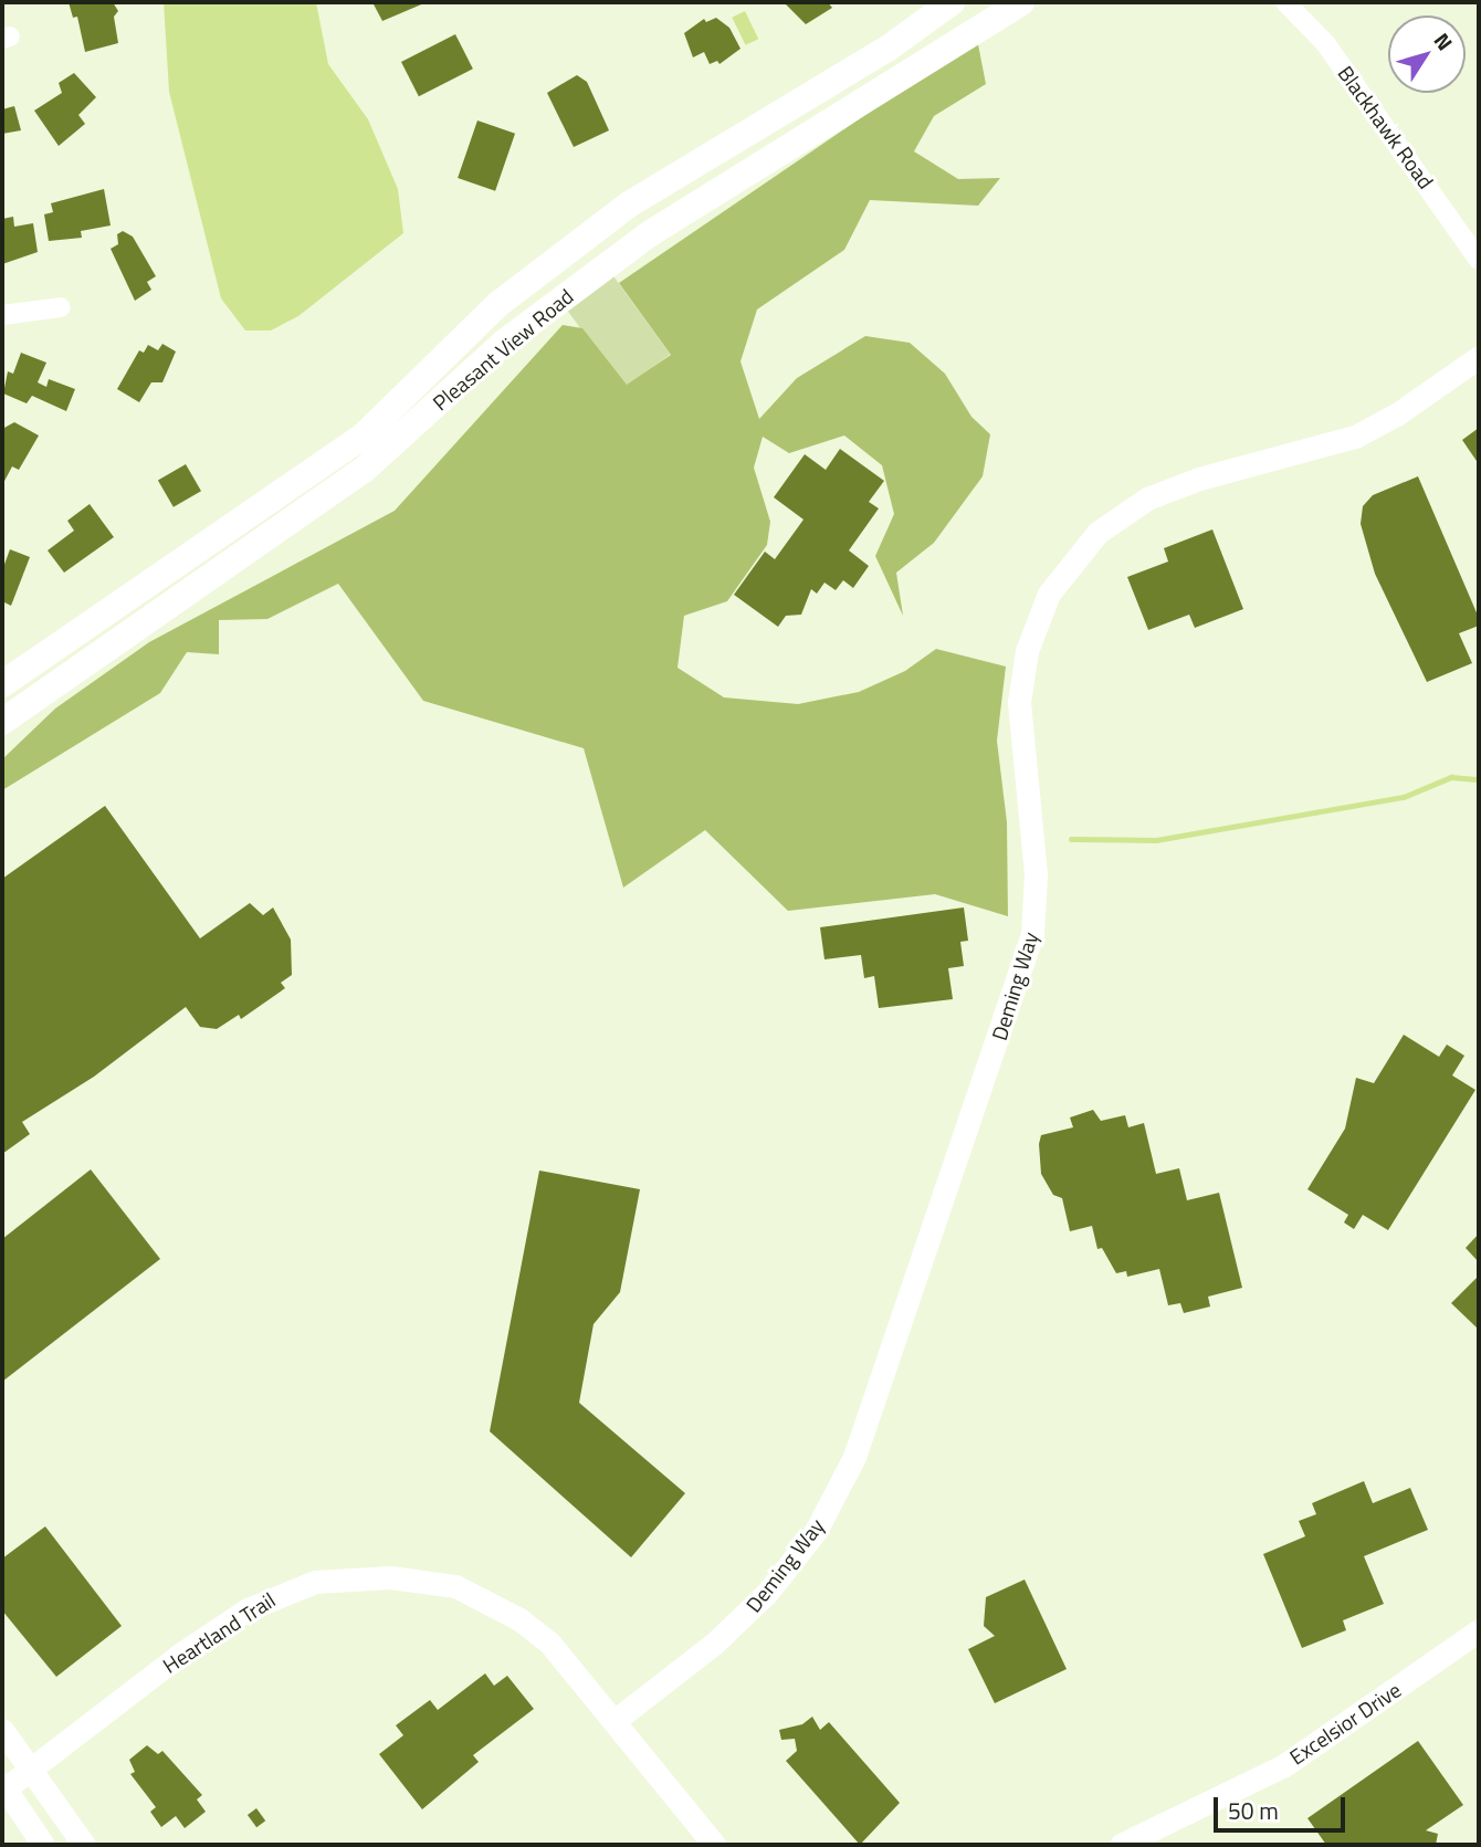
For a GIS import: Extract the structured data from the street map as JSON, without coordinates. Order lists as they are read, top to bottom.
{
  "streets": {
    "main road": ["Pleasant View Road"],
    "street": [
      "Blackhawk Road",
      "Deming Way",
      "Heartland Trail",
      "Excelsior Drive"
    ]
  },
  "crossings": [
    ["Deming Way", "Heartland Trail"]
  ],
  "scale_bar": "50 m",
  "north": "top right"
}
